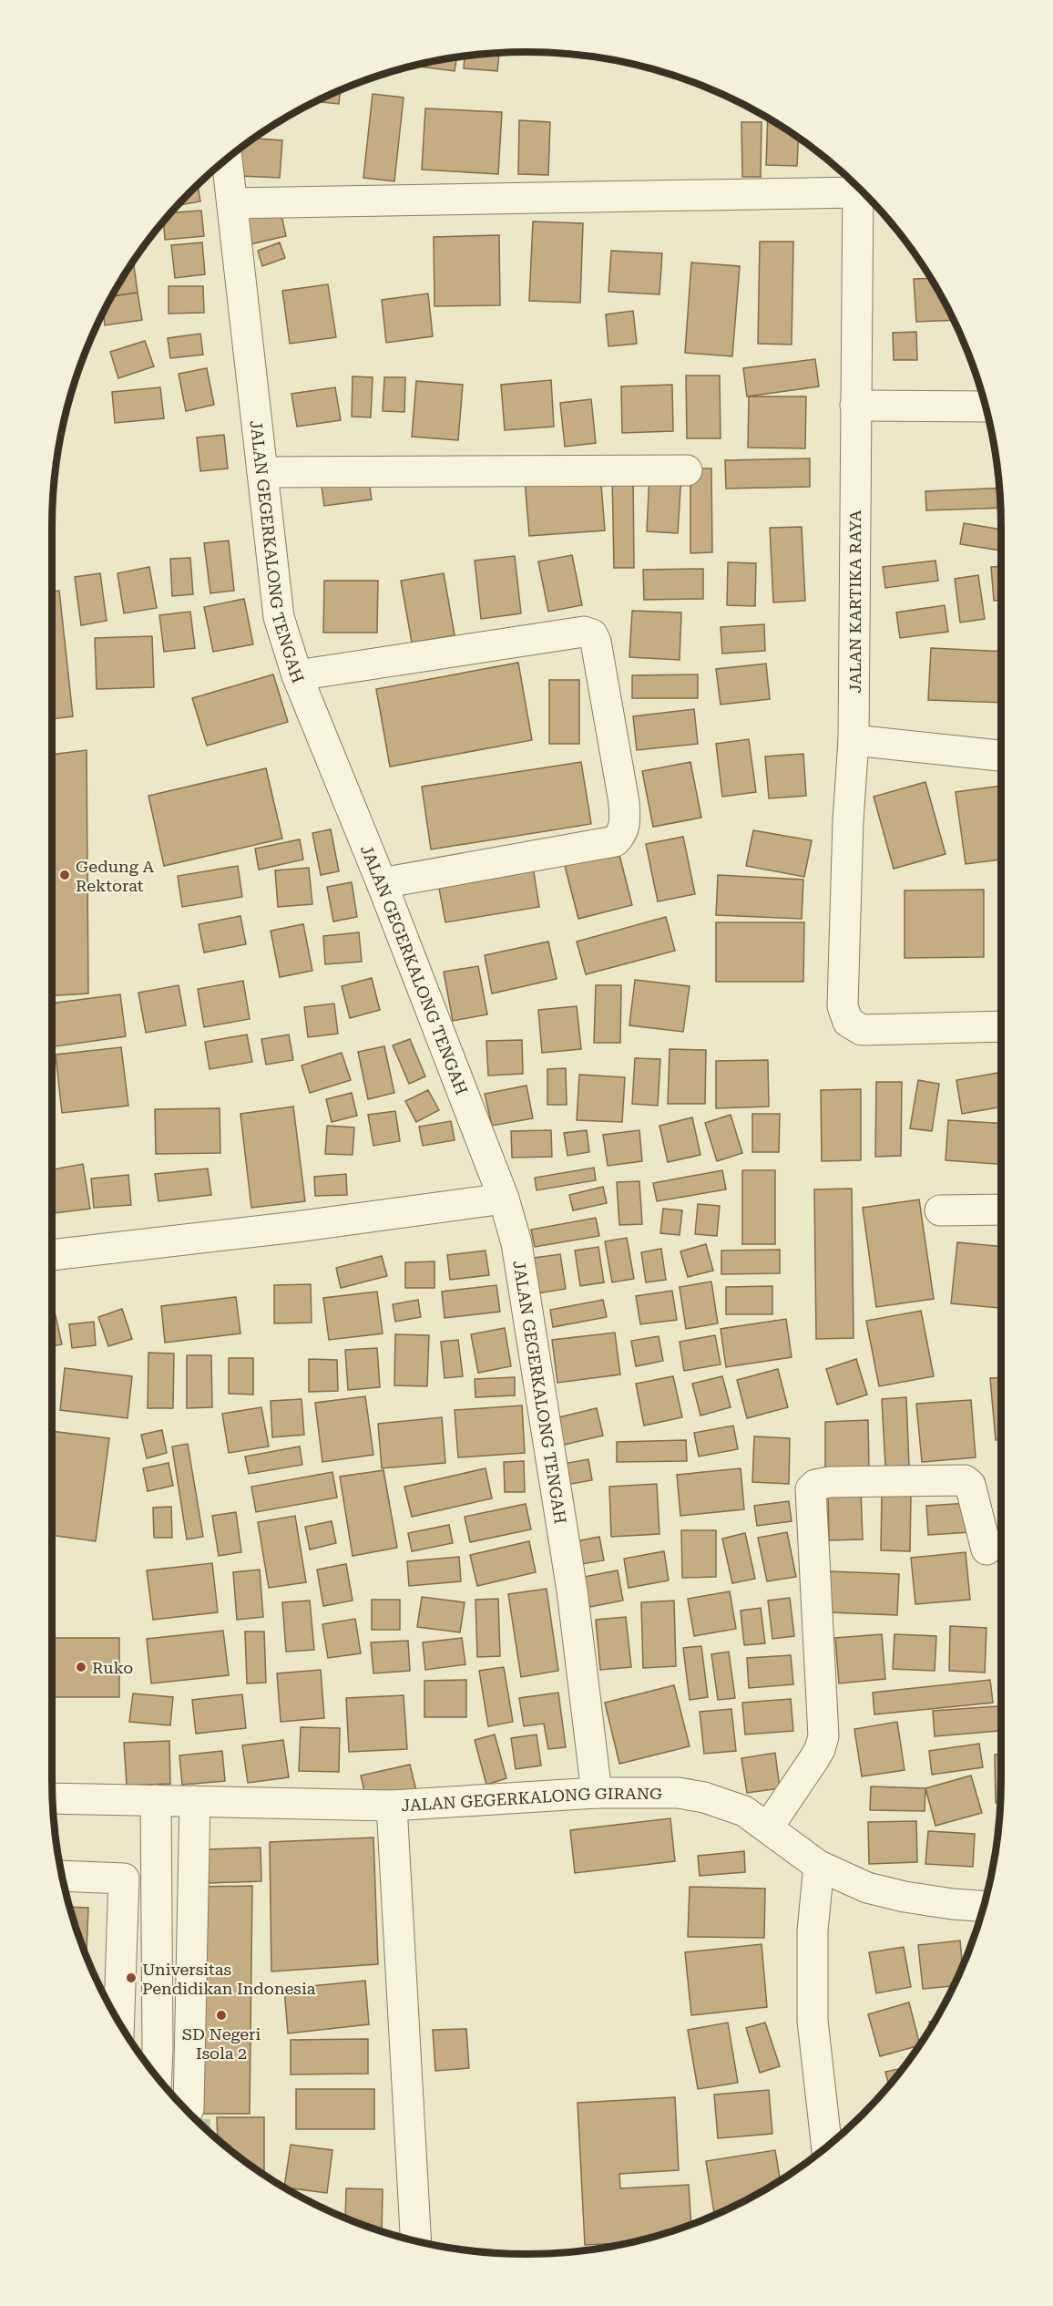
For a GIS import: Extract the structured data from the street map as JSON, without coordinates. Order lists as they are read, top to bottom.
{
  "streets": {
    "street": ["JALAN GEGERKALONG TENGAH", "JALAN KARTIKA RAYA", "JALAN GEGERKALONG GIRANG"]
  },
  "crossings": [
    ["JALAN GEGERKALONG TENGAH", "JALAN GEGERKALONG GIRANG"]
  ],
  "places": [
    "Gedung A Rektorat",
    "Ruko",
    "Universitas Pendidikan Indonesia",
    "SD Negeri Isola 2"
  ]
}
